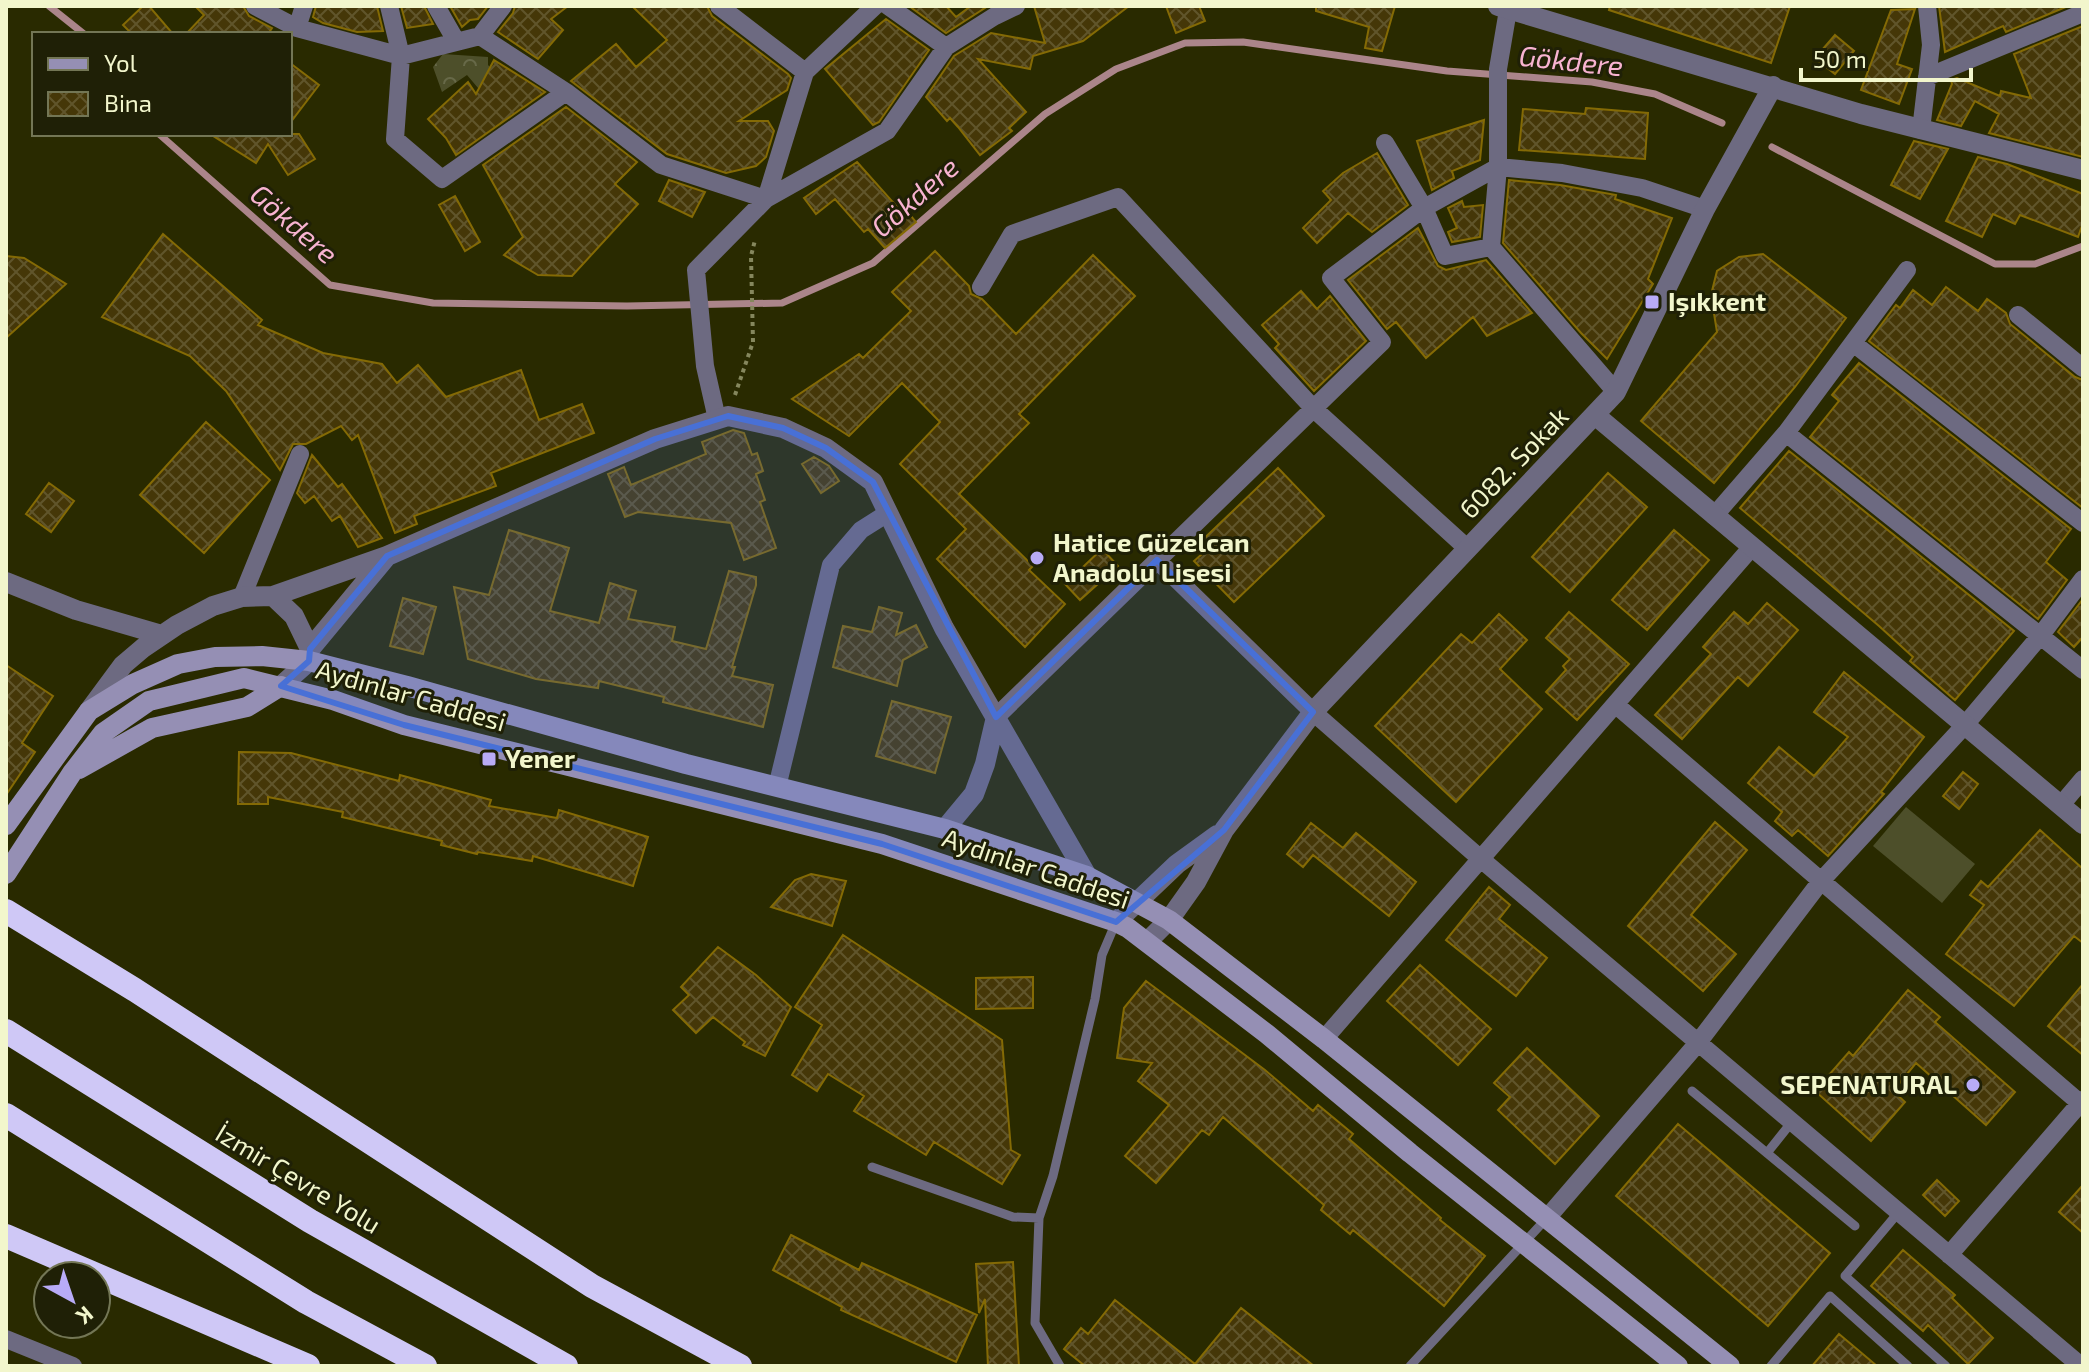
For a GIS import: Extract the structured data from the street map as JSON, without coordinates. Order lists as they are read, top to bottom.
{
  "streets": {
    "highway": ["İzmir Çevre Yolu"],
    "main road": ["Aydınlar Caddesi"],
    "street": ["6082. Sokak"]
  },
  "water": ["Gökdere"],
  "places": {
    "transit": ["Işıkkent", "Yener"],
    "other": ["Hatice Güzelcan Anadolu Lisesi", "SEPENATURAL"]
  },
  "legend": ["Yol", "Bina"],
  "scale_bar": "50 m",
  "north": "bottom right"
}
